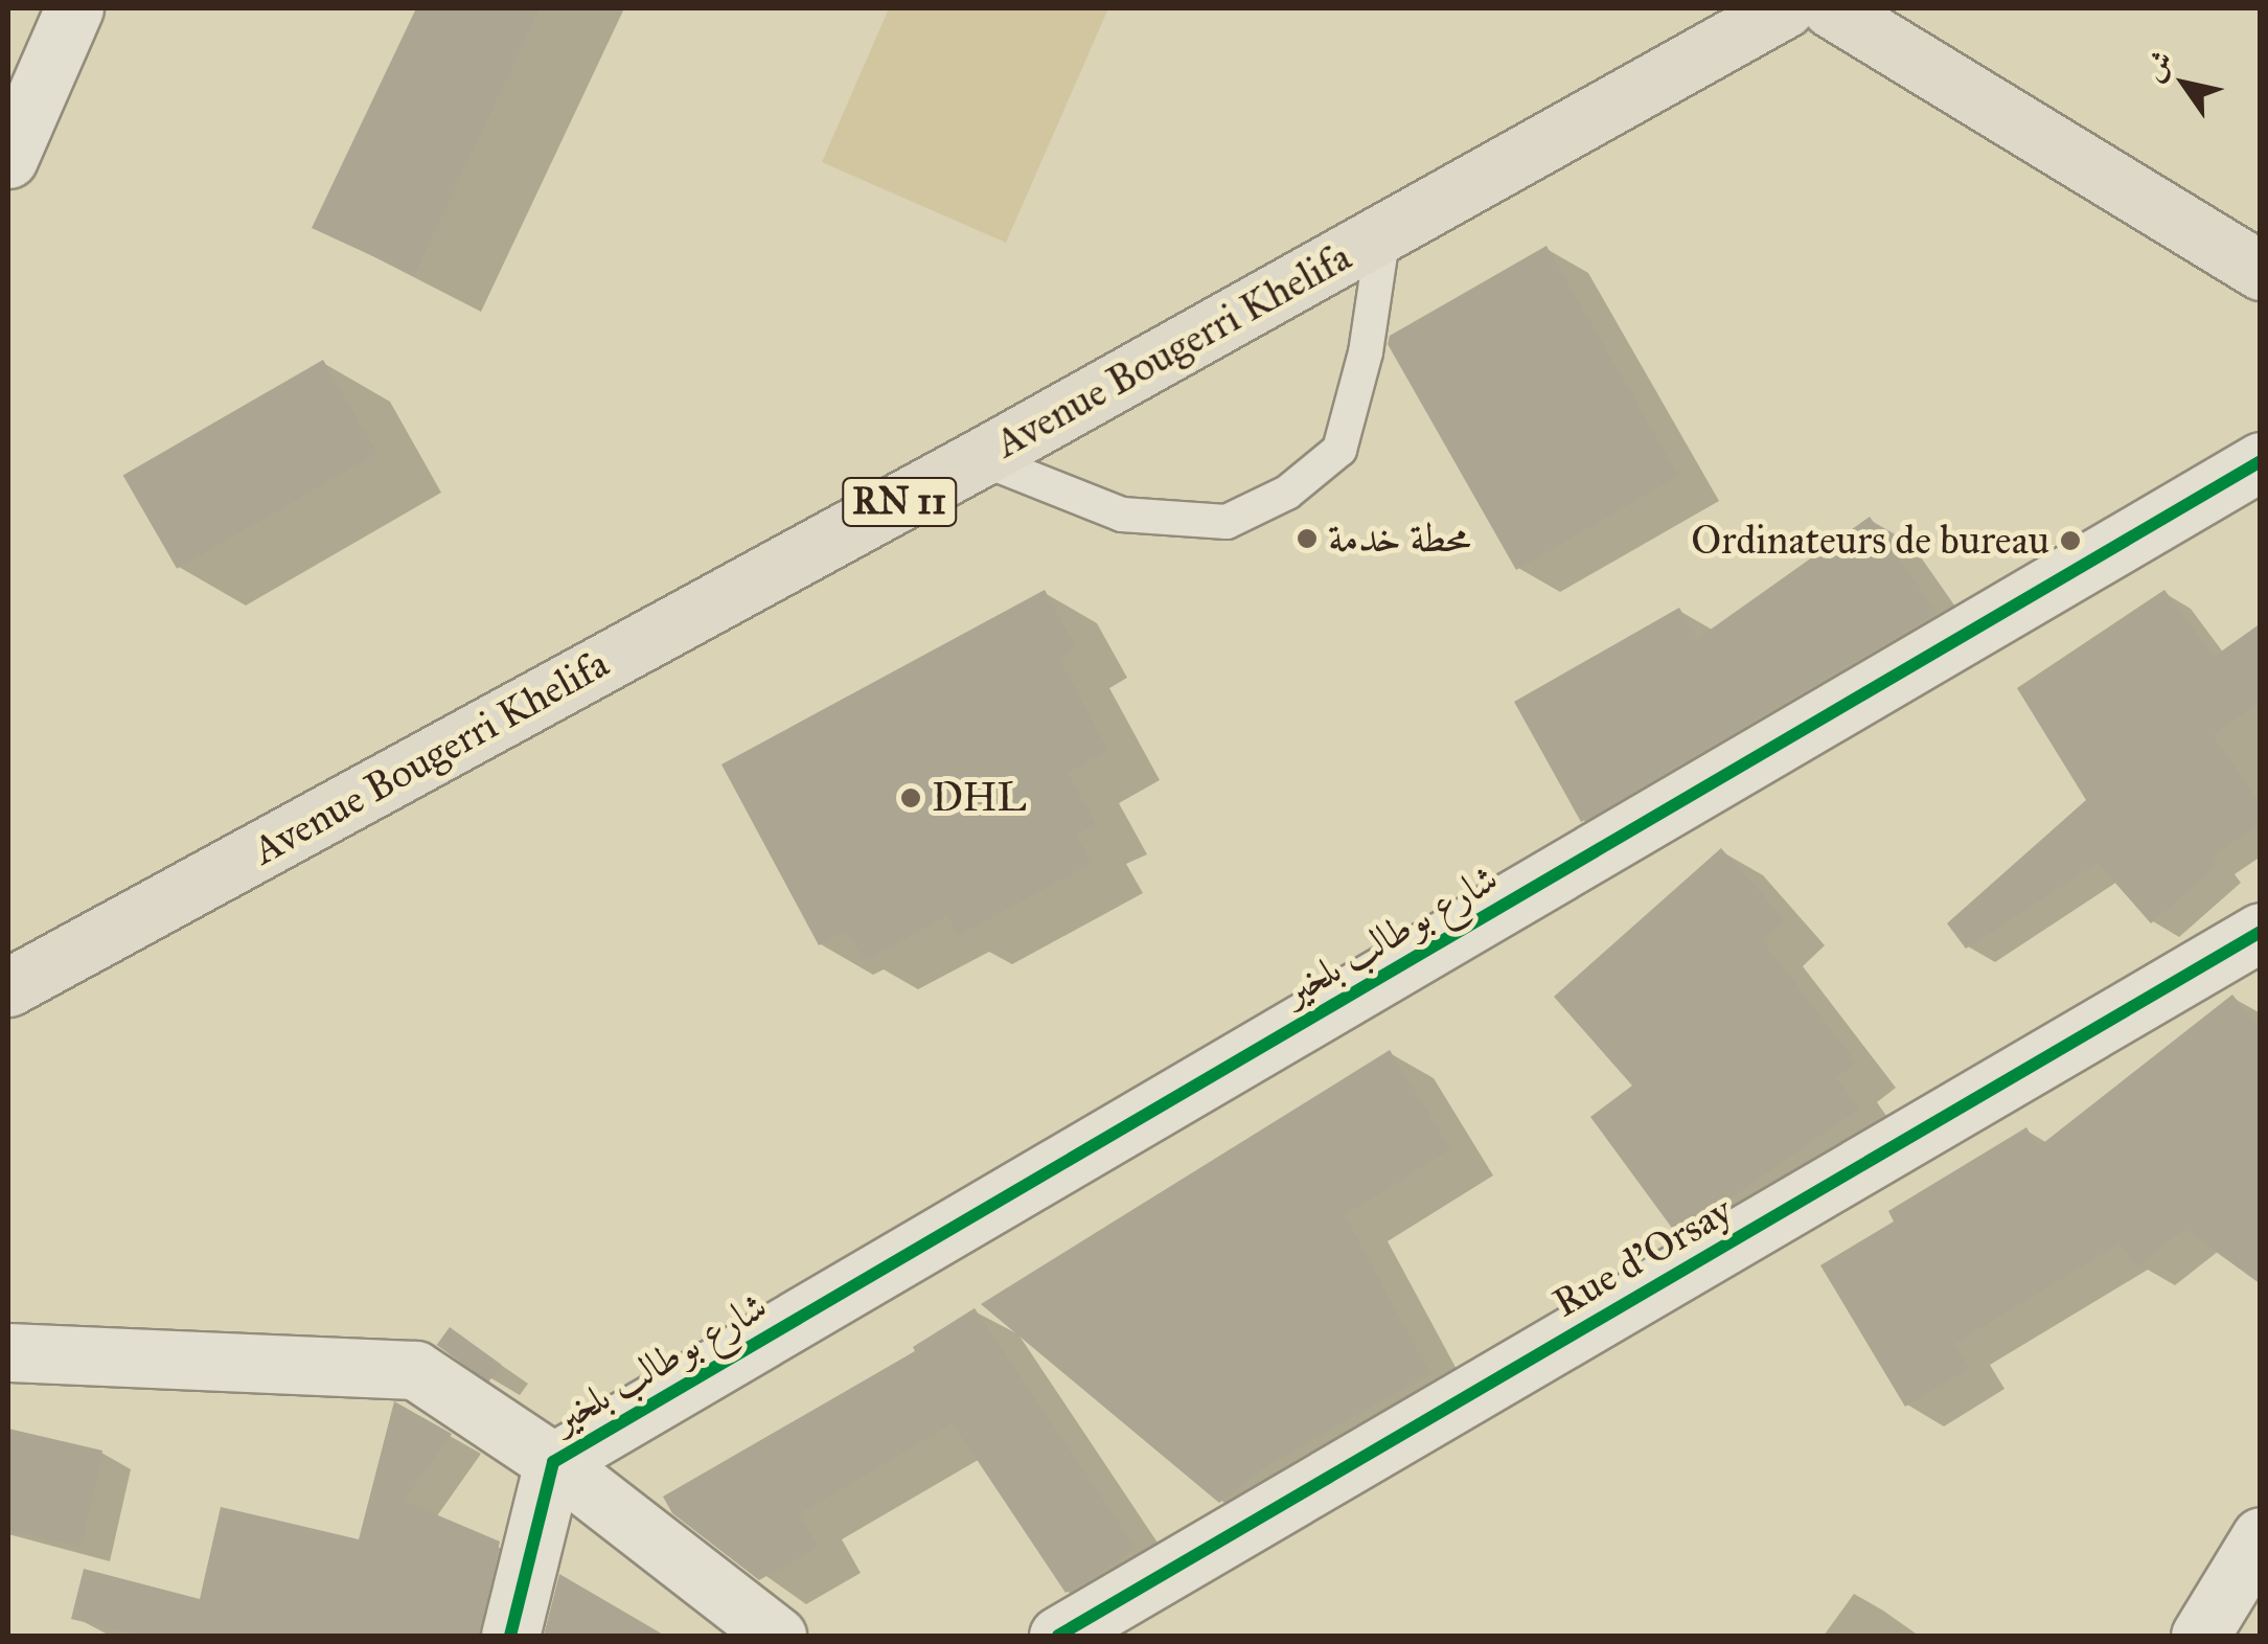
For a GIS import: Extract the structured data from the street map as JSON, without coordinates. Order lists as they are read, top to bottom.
{
  "streets": {
    "main road": ["Avenue Bougerri Khelifa", "RN 11"],
    "street": ["شارع بوطالب بلخير", "Rue d'Orsay"]
  },
  "places": ["محطة خدمة", "Ordinateurs de bureau", "DHL"],
  "north": "top left"
}
